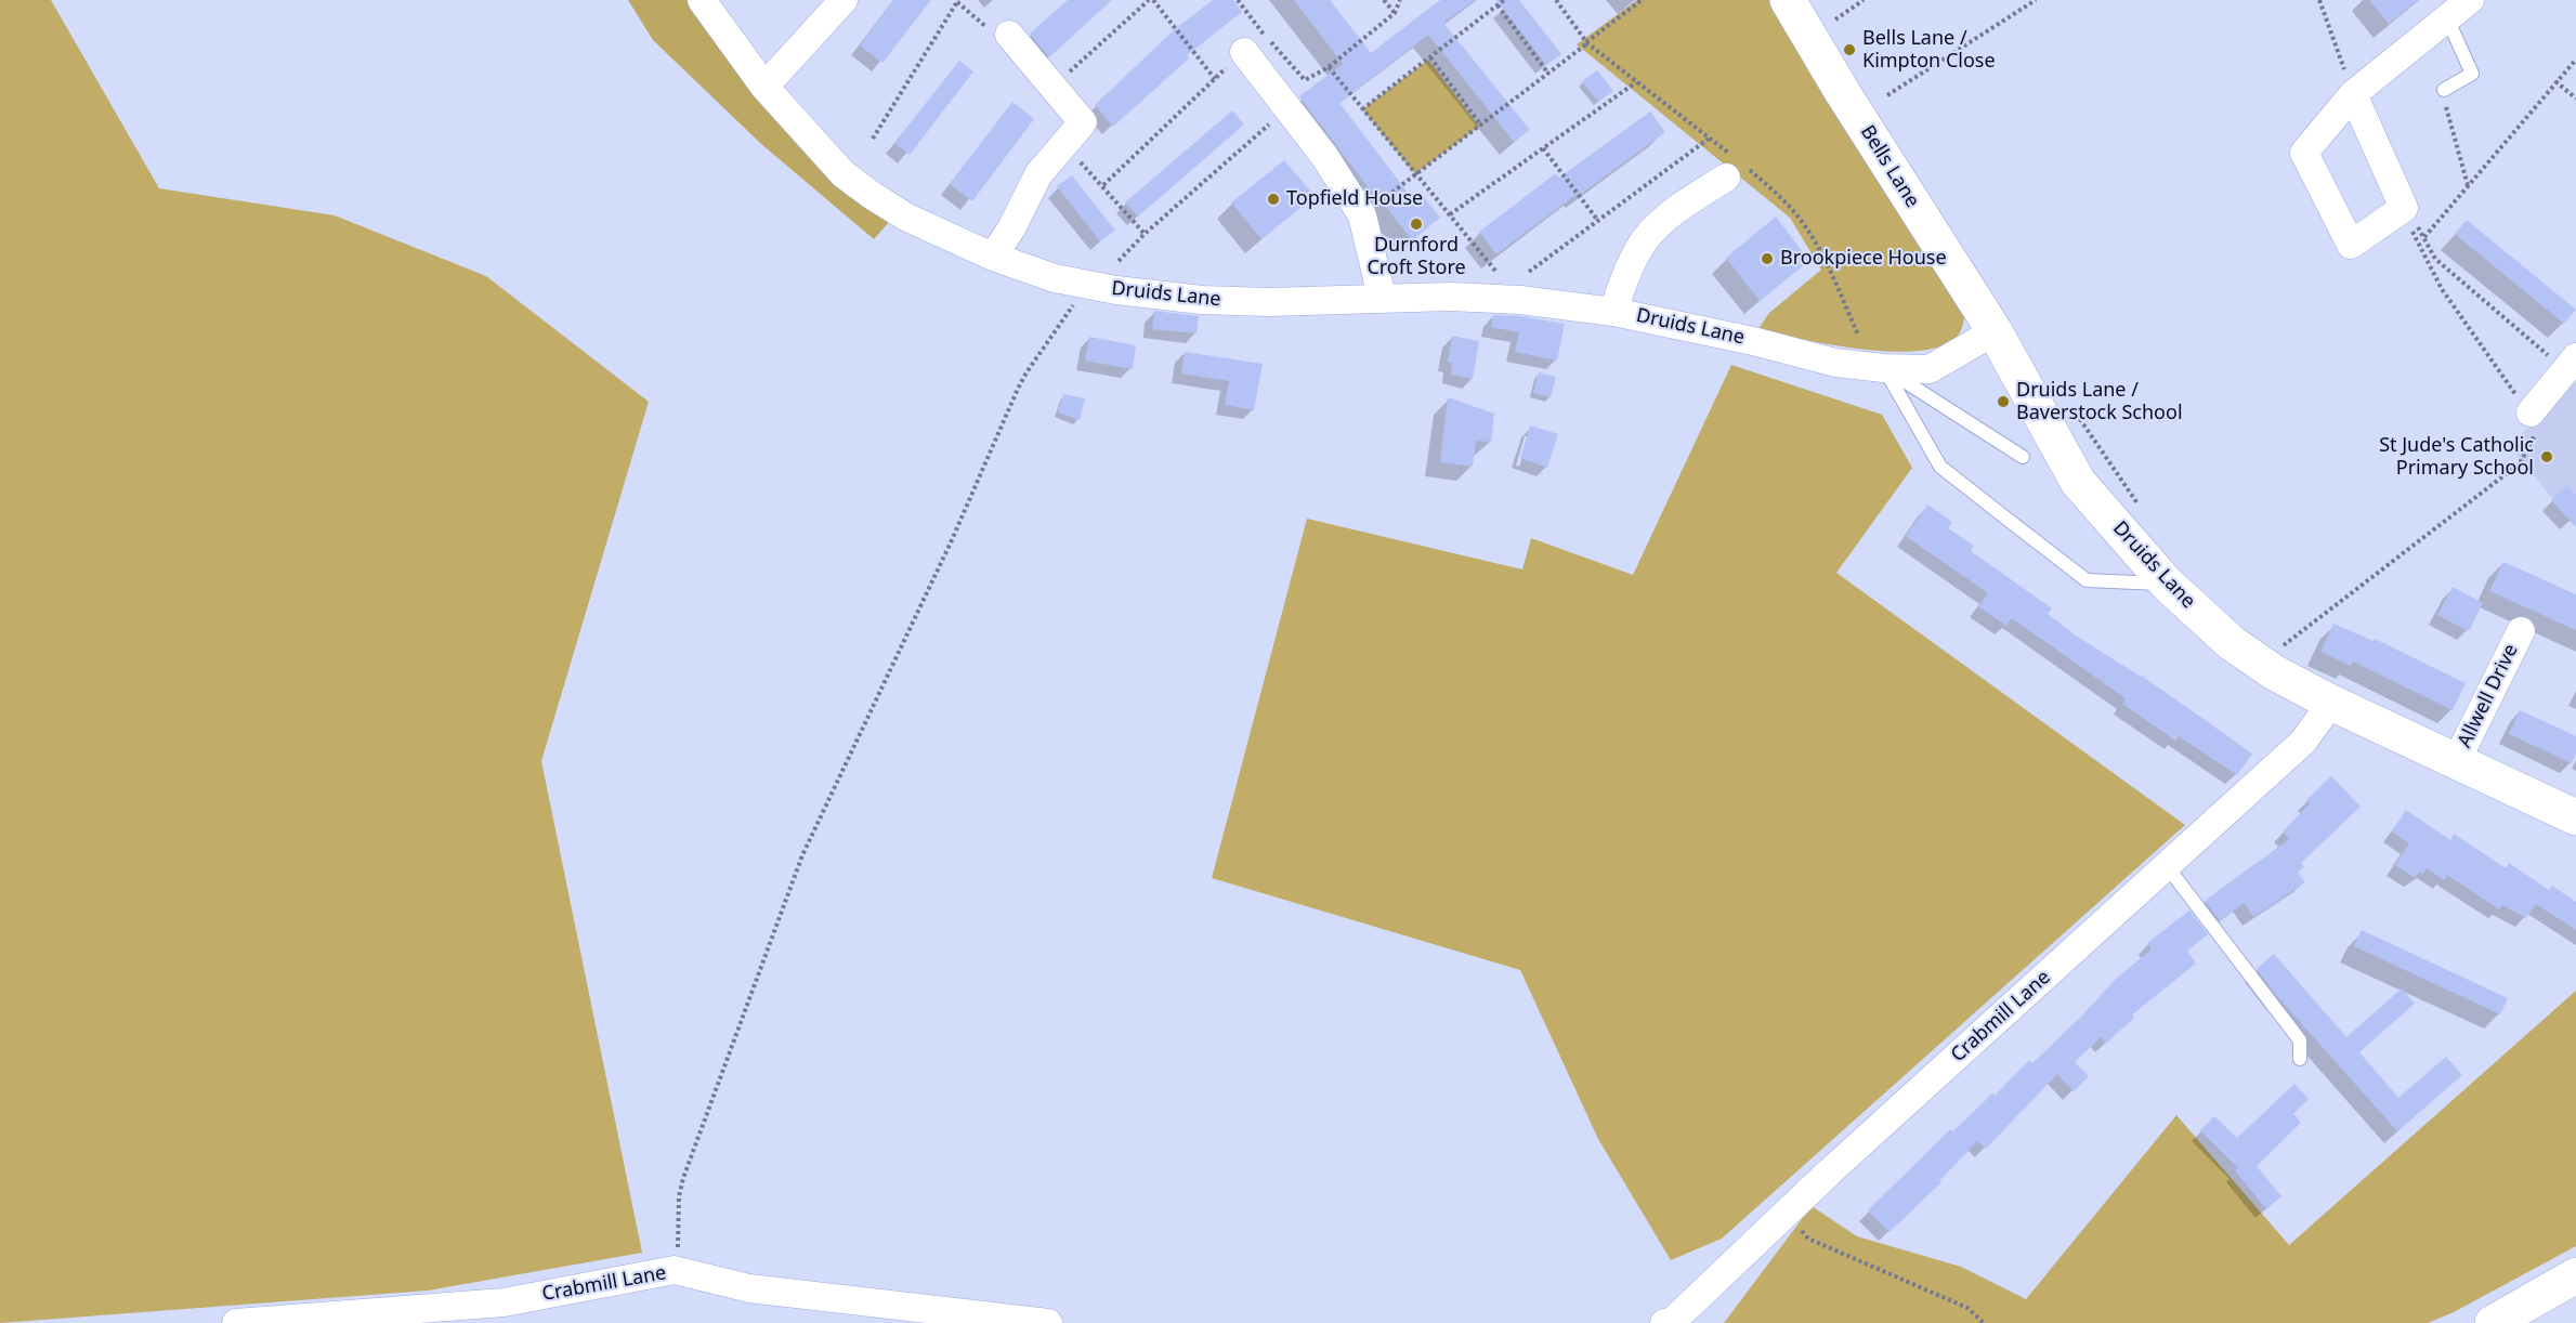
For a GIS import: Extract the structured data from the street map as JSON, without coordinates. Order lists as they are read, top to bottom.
{
  "streets": {
    "main road": ["Bells Lane", "Druids Lane"],
    "street": ["Allwell Drive", "Crabmill Lane"]
  },
  "crossings": [
    ["Bells Lane", "Druids Lane"],
    ["Druids Lane", "Allwell Drive"],
    ["Druids Lane", "Crabmill Lane"]
  ],
  "places": [
    "Bells Lane / Kimpton Close",
    "Topfield House",
    "Durnford Croft Store",
    "Brookpiece House",
    "Druids Lane / Baverstock School",
    "St Jude's Catholic Primary School"
  ]
}
